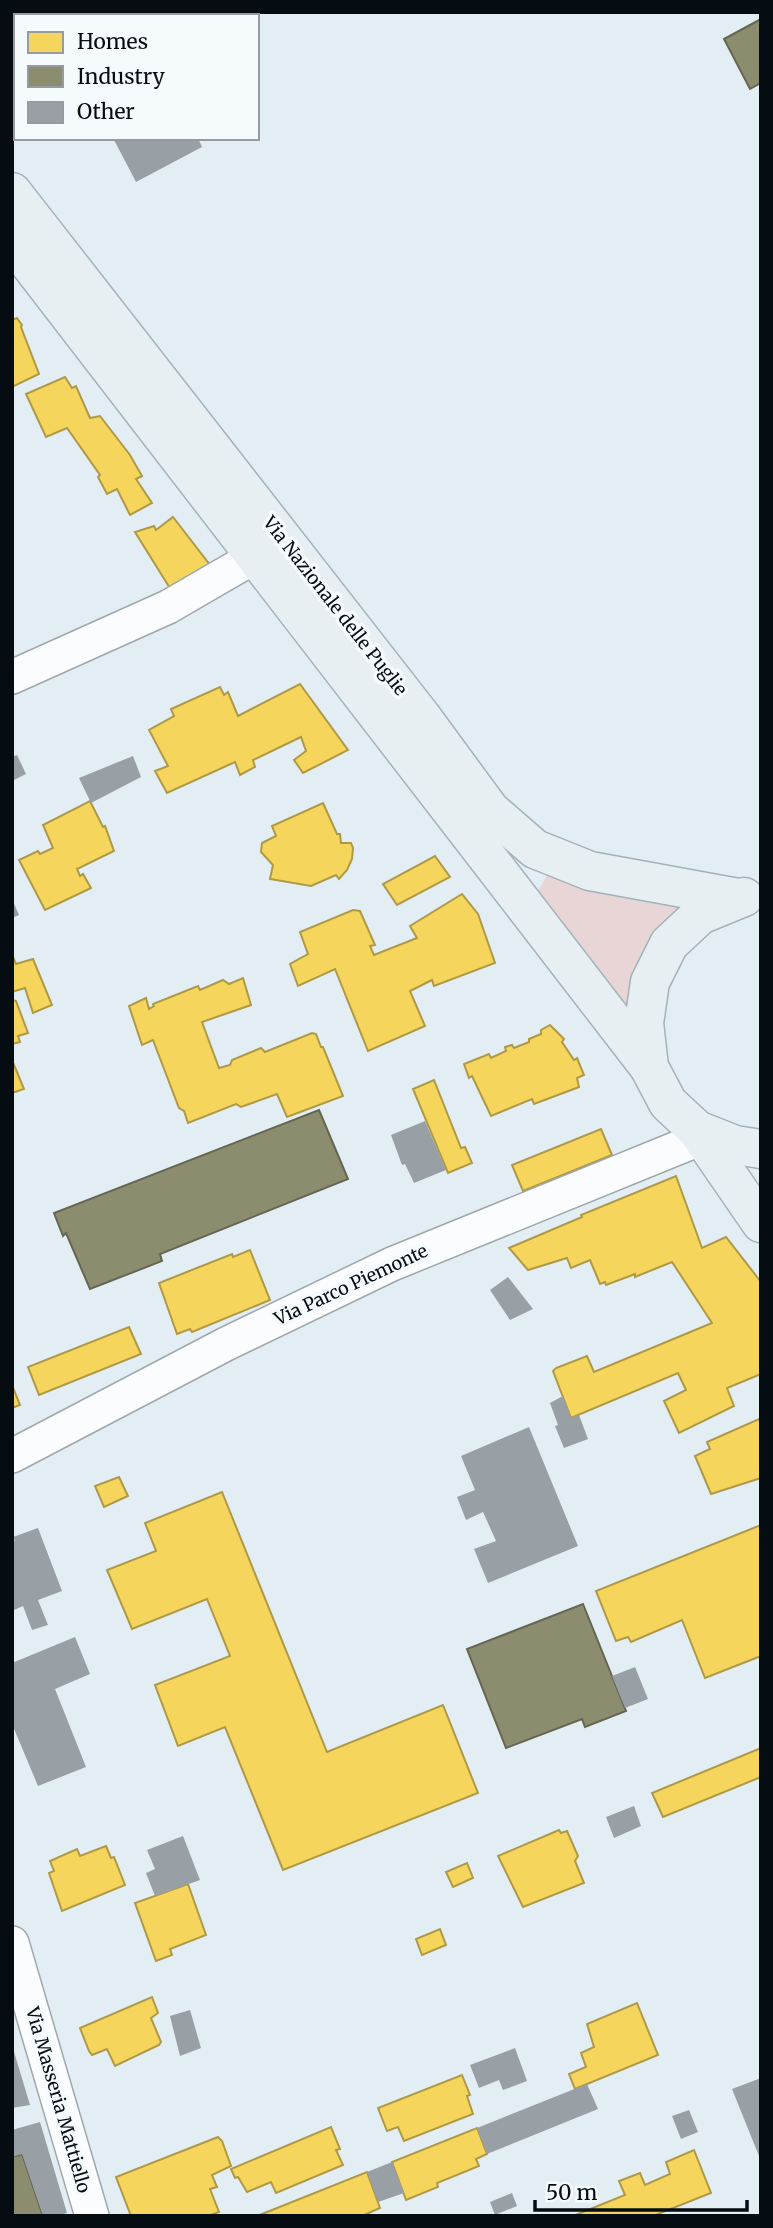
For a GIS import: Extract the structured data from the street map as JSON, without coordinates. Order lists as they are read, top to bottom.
{
  "streets": {
    "main road": ["Via Nazionale delle Puglie"],
    "street": ["Via Parco Piemonte", "Via Masseria Mattiello"]
  },
  "crossings": [
    ["Via Nazionale delle Puglie", "Via Parco Piemonte"]
  ],
  "legend": ["Homes", "Industry", "Other"],
  "scale_bar": "50 m"
}
